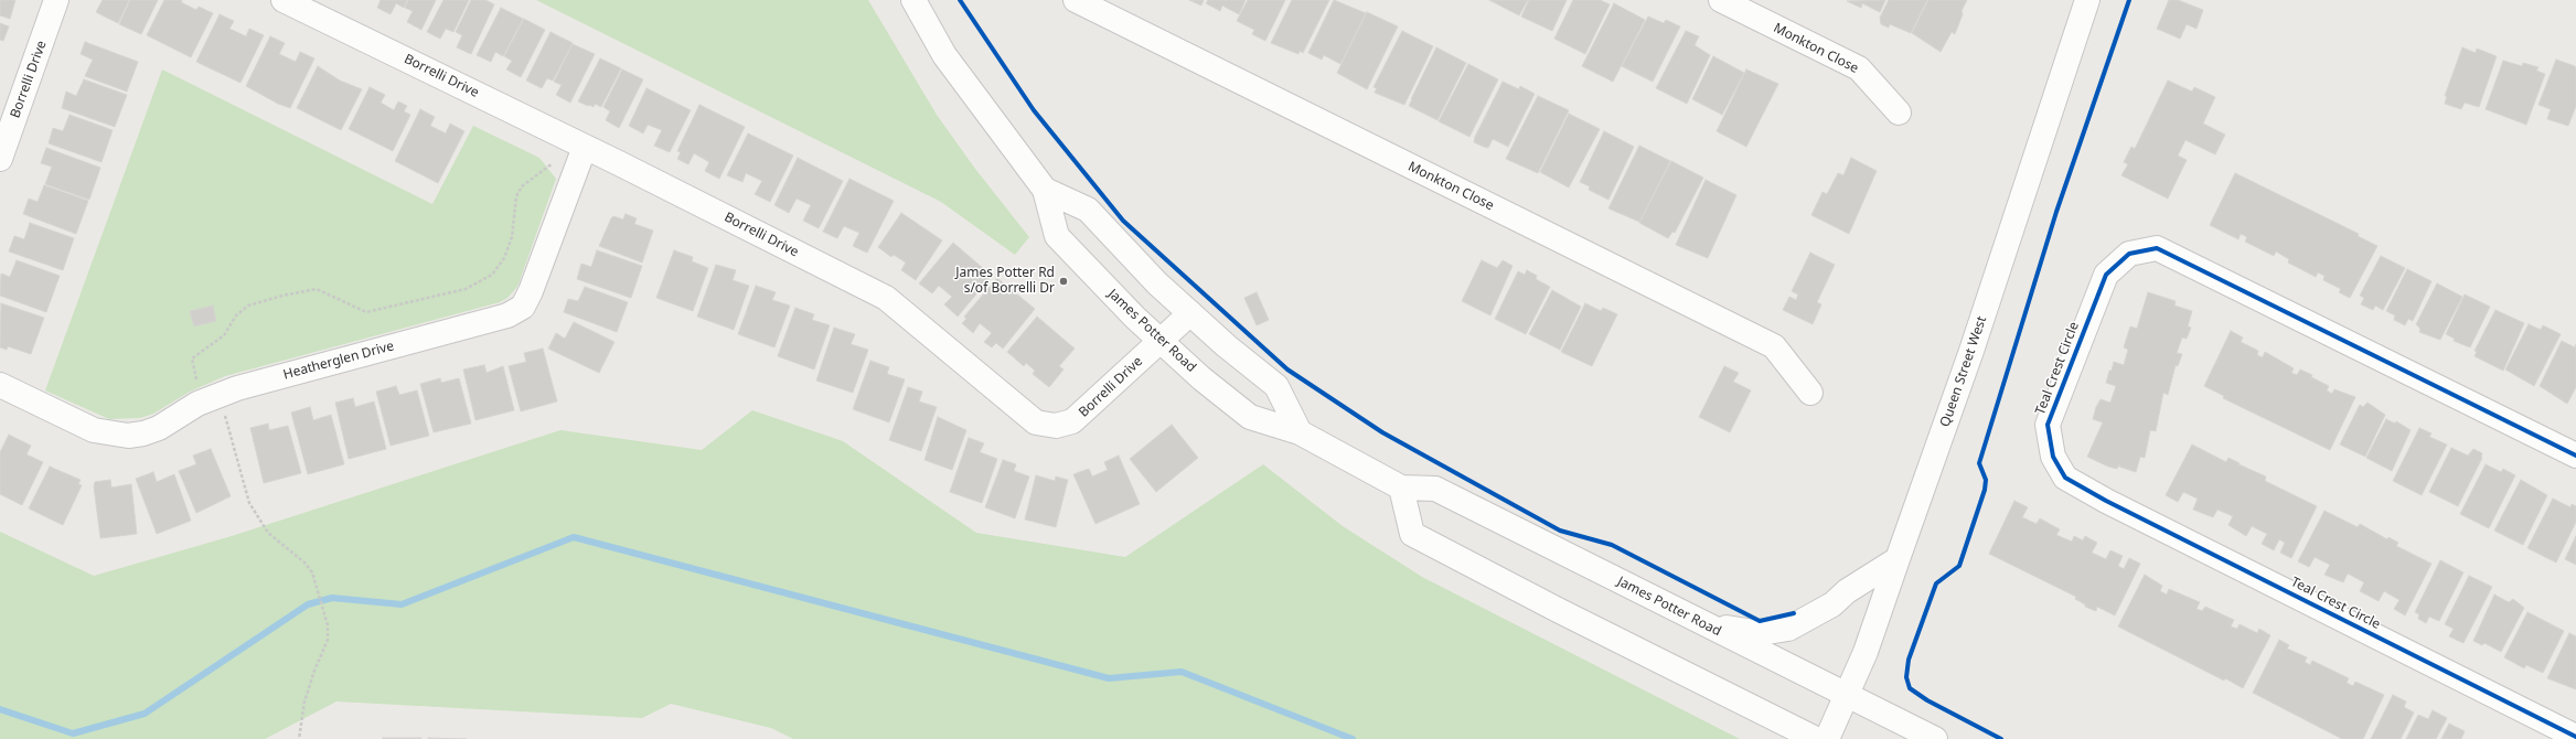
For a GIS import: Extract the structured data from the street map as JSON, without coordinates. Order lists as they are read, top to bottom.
{
  "streets": {
    "street": [
      "Monkton Close",
      "Borrelli Drive",
      "James Potter Road",
      "Heatherglen Drive",
      "Teal Crest Circle",
      "Queen Street West"
    ]
  },
  "crossings": [
    ["Borrelli Drive", "James Potter Road"],
    ["Borrelli Drive", "Heatherglen Drive"],
    ["James Potter Road", "Queen Street West"]
  ],
  "places": ["James Potter Rd s/of Borrelli Dr"]
}
